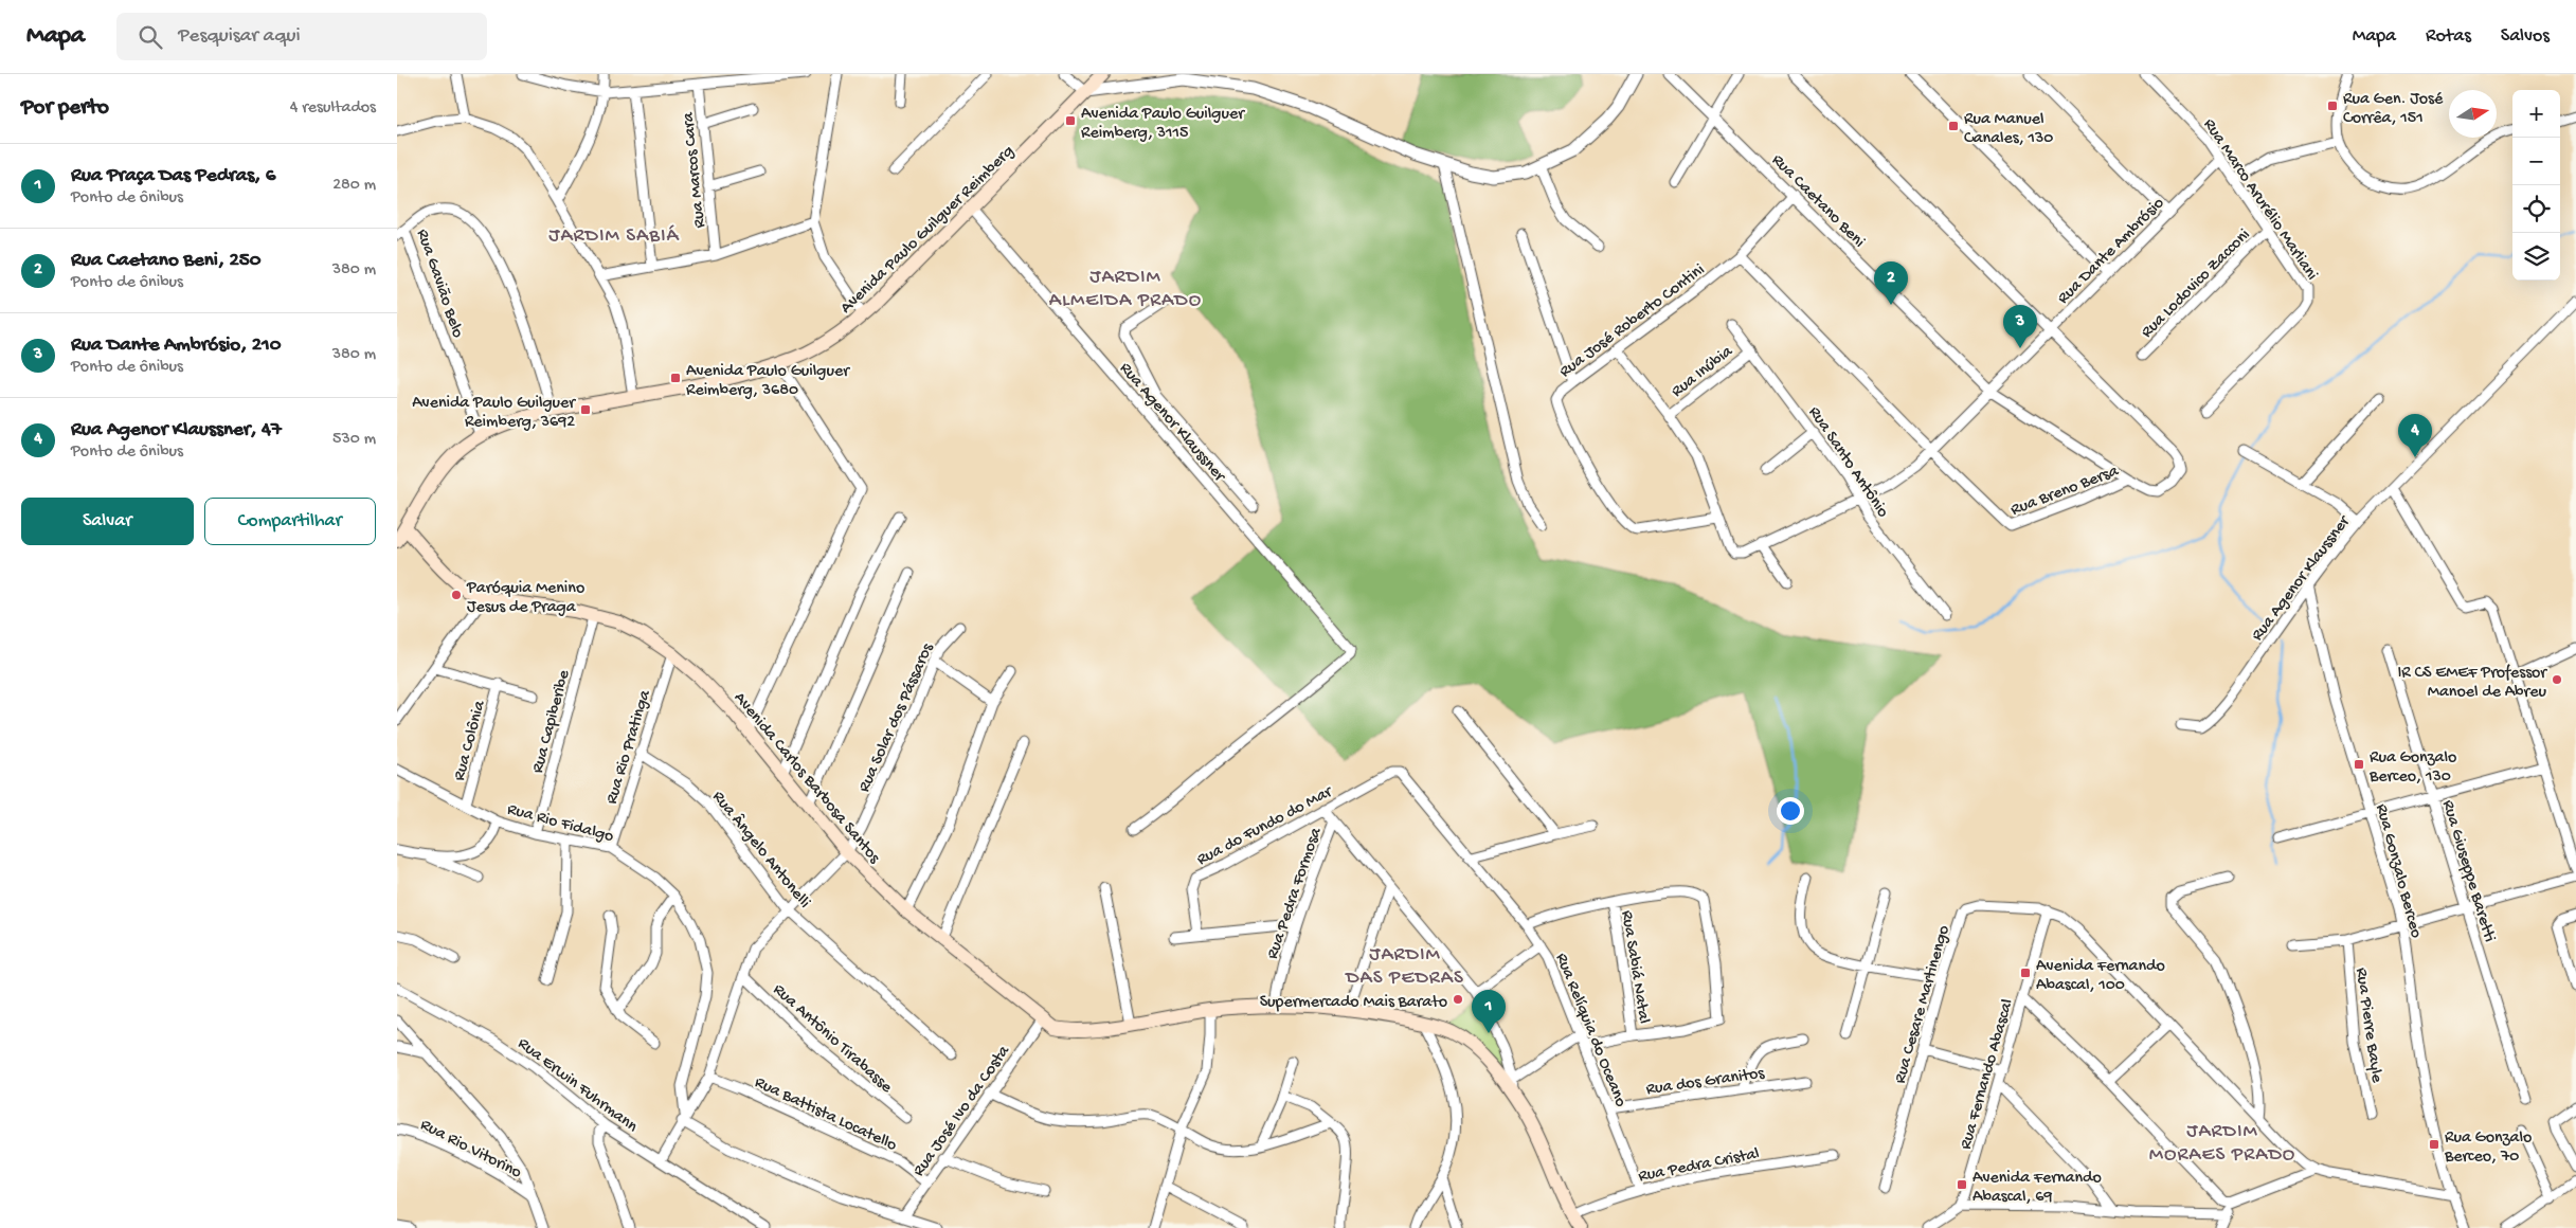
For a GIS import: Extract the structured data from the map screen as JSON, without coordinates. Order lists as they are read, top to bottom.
{
  "streets": {
    "main road": ["Avenida Paulo Guilguer Reimberg", "Avenida Carlos Barbosa Santos"],
    "street": [
      "Rua Marcos Cara",
      "Rua Marco Arurélio Marliani",
      "Rua Caetano Beni",
      "Rua Dante Ambrósio",
      "Rua Lodovico Zacconi",
      "Rua Gavião Belo",
      "Rua José Roberto Contini",
      "Rua Inúbia",
      "Rua Agenor Klaussner",
      "Rua Santo Antônio",
      "Rua Breno Bersa",
      "Rua Solar dos Pássaros",
      "Rua Capiberibe",
      "Rua Colônia",
      "Rua Rio Pratinga",
      "Rua Rio Fidalgo",
      "Rua do Fundo do Mar",
      "Rua Ângelo Antonelli",
      "Rua Gonzalo Berceo",
      "Rua Giuseppe Baretti",
      "Rua Pedra Formosa",
      "Rua Sabiá Natal",
      "Rua Cesare Martinengo",
      "Rua Pierre Bayle",
      "Rua Relíquia do Oceano",
      "Rua Antônio Tirabasse",
      "Rua Fernando Abascal",
      "Rua dos Granitos",
      "Rua Erwin Fuhrmann",
      "Rua José Ivo da Costa",
      "Rua Battista Locatello",
      "Rua Rio Vitorino",
      "Rua Pedra Cristal"
    ]
  },
  "crossings": [
    ["Rua Marco Arurélio Marliani", "Rua Dante Ambrósio"],
    ["Rua Marco Arurélio Marliani", "Rua Lodovico Zacconi"],
    ["Rua Caetano Beni", "Rua Dante Ambrósio"],
    ["Rua Caetano Beni", "Rua Breno Bersa"],
    ["Avenida Paulo Guilguer Reimberg", "Rua Gavião Belo"],
    ["Avenida Paulo Guilguer Reimberg", "Rua Agenor Klaussner"],
    ["Avenida Paulo Guilguer Reimberg", "Avenida Carlos Barbosa Santos"],
    ["Rua Dante Ambrósio", "Rua José Roberto Contini"],
    ["Rua Dante Ambrósio", "Rua Santo Antônio"],
    ["Rua Dante Ambrósio", "Rua Breno Bersa"],
    ["Rua José Roberto Contini", "Rua Breno Bersa"],
    ["Rua Inúbia", "Rua Santo Antônio"],
    ["Rua Agenor Klaussner", "Rua Gonzalo Berceo"],
    ["Rua Solar dos Pássaros", "Avenida Carlos Barbosa Santos"],
    ["Rua Solar dos Pássaros", "Rua Rio Fidalgo"],
    ["Rua Solar dos Pássaros", "Rua Ângelo Antonelli"],
    ["Rua Solar dos Pássaros", "Rua Antônio Tirabasse"],
    ["Rua Solar dos Pássaros", "Rua Erwin Fuhrmann"],
    ["Rua Solar dos Pássaros", "Rua Battista Locatello"],
    ["Rua Capiberibe", "Avenida Carlos Barbosa Santos"],
    ["Rua Capiberibe", "Rua Rio Fidalgo"],
    ["Rua Colônia", "Rua Rio Fidalgo"],
    ["Rua Rio Pratinga", "Avenida Carlos Barbosa Santos"],
    ["Rua Rio Pratinga", "Rua Rio Fidalgo"],
    ["Rua Rio Pratinga", "Rua Ângelo Antonelli"],
    ["Avenida Carlos Barbosa Santos", "Rua Pedra Formosa"],
    ["Avenida Carlos Barbosa Santos", "Rua José Ivo da Costa"],
    ["Avenida Carlos Barbosa Santos", "Rua Pedra Cristal"],
    ["Rua do Fundo do Mar", "Rua Relíquia do Oceano"],
    ["Rua Cesare Martinengo", "Rua Fernando Abascal"],
    ["Rua Relíquia do Oceano", "Rua dos Granitos"],
    ["Rua Relíquia do Oceano", "Rua Pedra Cristal"],
    ["Rua José Ivo da Costa", "Rua Battista Locatello"]
  ],
  "districts": [
    "JARDIM SABIÁ",
    "JARDIM ALMEIDA PRADO",
    "JARDIM DAS PEDRAS",
    "JARDIM MORAES PRADO"
  ],
  "places": {
    "transit": [
      "Rua Gen. José Corrêa, 151",
      "Avenida Paulo Guilguer Reimberg, 3115",
      "Rua Manuel Canales, 130",
      "Avenida Paulo Guilguer Reimberg, 3680",
      "Avenida Paulo Guilguer Reimberg, 3692",
      "Rua Gonzalo Berceo, 130",
      "Avenida Fernando Abascal, 100",
      "Rua Gonzalo Berceo, 70",
      "Avenida Fernando Abascal, 69"
    ],
    "other": ["Paróquia Menino Jesus de Praga", "IR CS EMEF Professor Manoel de Abreu", "Supermercado Mais Barato"]
  },
  "north": "right",
  "page": {
    "header": "Mapa",
    "search": "Pesquisar aqui",
    "nav": ["Mapa", "Rotas", "Salvos"],
    "heading": ["Por perto", "4 resultados"],
    "map_buttons": ["+", "−"],
    "list": [
      {
        "mark": "1",
        "name": "Rua Praça Das Pedras, 6",
        "note": "Ponto de ônibus",
        "value": "280 m"
      },
      {
        "mark": "2",
        "name": "Rua Caetano Beni, 250",
        "note": "Ponto de ônibus",
        "value": "380 m"
      },
      {
        "mark": "3",
        "name": "Rua Dante Ambrósio, 210",
        "note": "Ponto de ônibus",
        "value": "380 m"
      },
      {
        "mark": "4",
        "name": "Rua Agenor Klaussner, 47",
        "note": "Ponto de ônibus",
        "value": "530 m"
      }
    ],
    "pins": [
      "2",
      "3",
      "4",
      "1"
    ],
    "buttons": ["Salvar", "Compartilhar"]
  }
}
